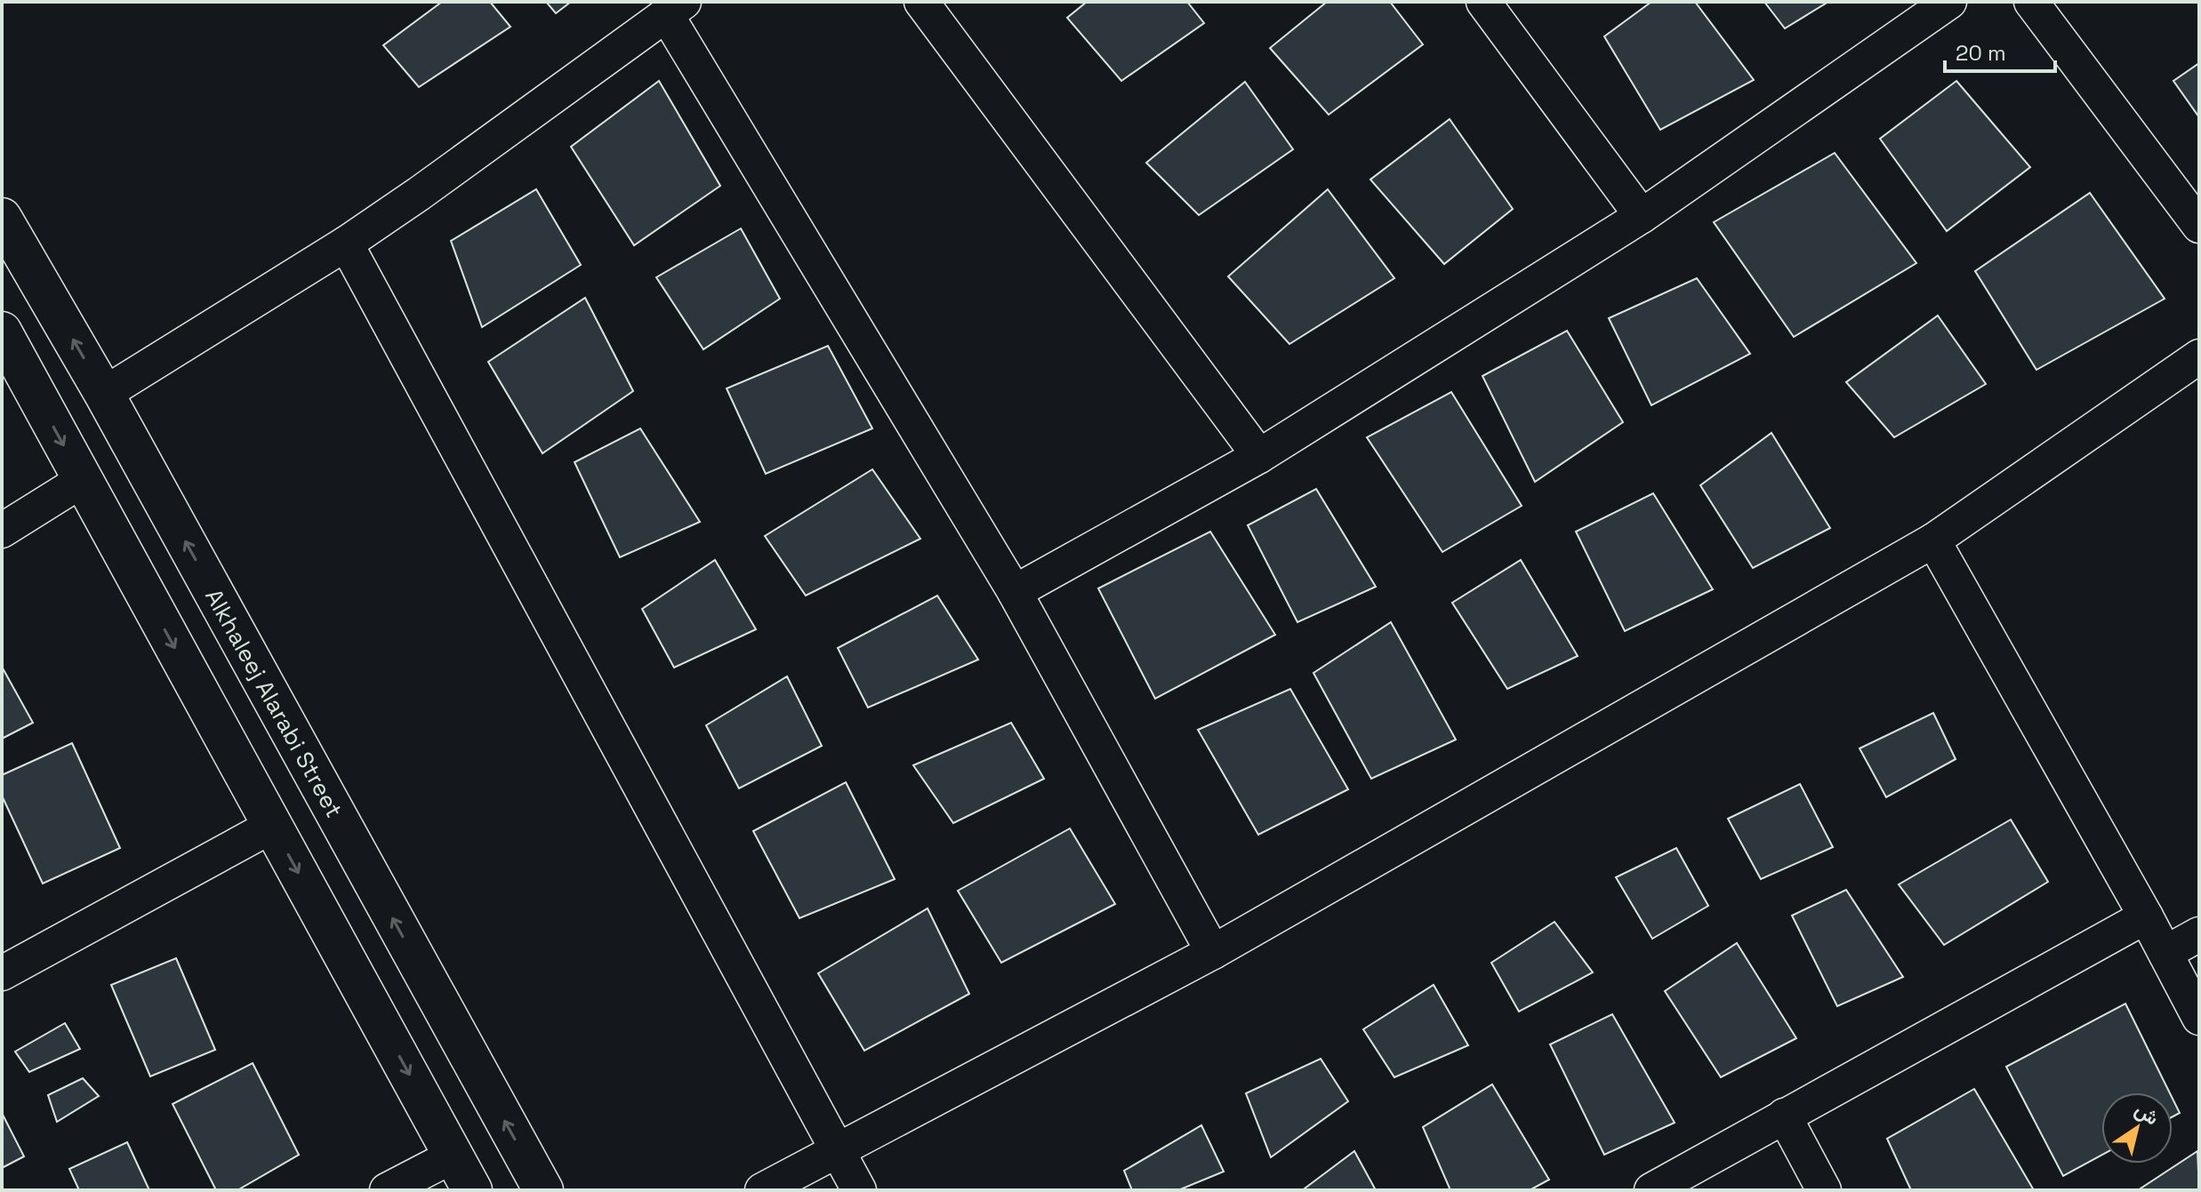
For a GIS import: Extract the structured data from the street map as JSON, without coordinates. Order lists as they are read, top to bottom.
{
  "streets": {
    "main road": ["Alkhaleej Alarabi Street"]
  },
  "scale_bar": "20 m",
  "north": "top right"
}
